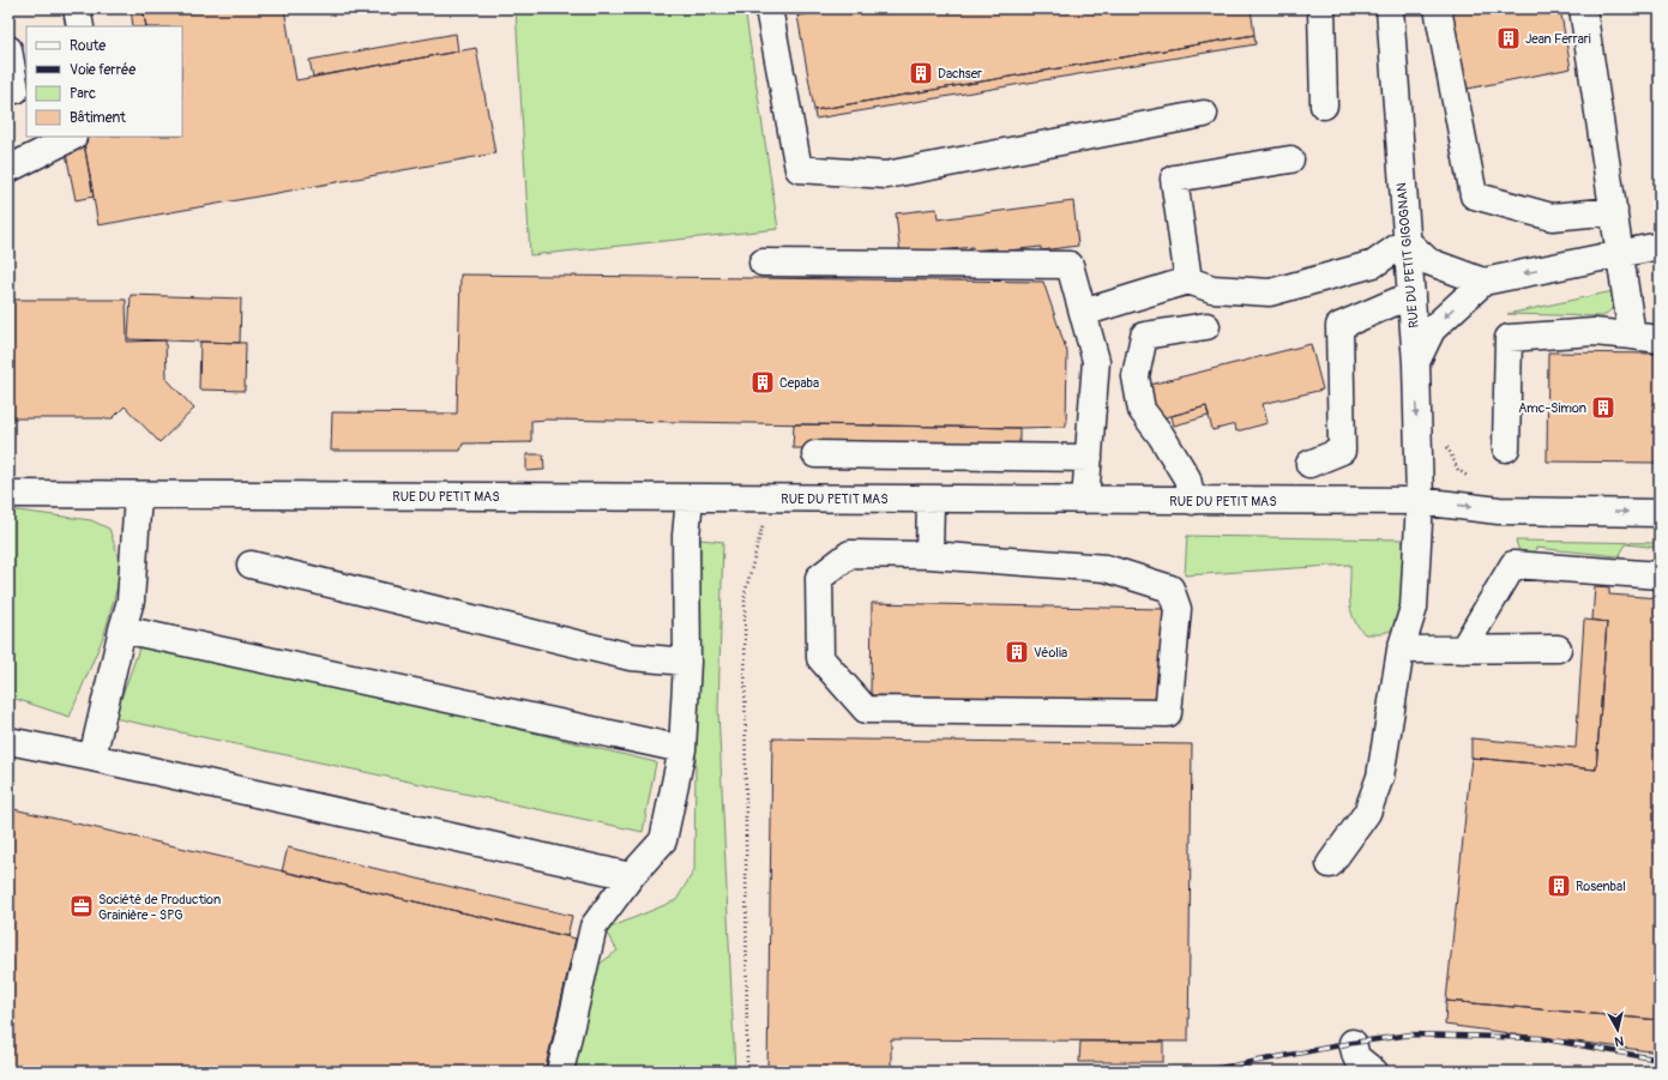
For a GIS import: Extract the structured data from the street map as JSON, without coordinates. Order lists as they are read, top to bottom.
{
  "streets": {
    "street": ["RUE DU PETIT GIGOGNAN", "RUE DU PETIT MAS"]
  },
  "crossings": [
    ["RUE DU PETIT GIGOGNAN", "RUE DU PETIT MAS"]
  ],
  "places": {
    "building": [
      "Jean Ferrari",
      "Dachser",
      "Cepaba",
      "Amc-Simon",
      "Véolia",
      "Rosenbal"
    ],
    "office": ["Société de Production Grainière - SPG"]
  },
  "legend": [
    "Route",
    "Voie ferrée",
    "Parc",
    "Bâtiment"
  ],
  "north": "bottom"
}
